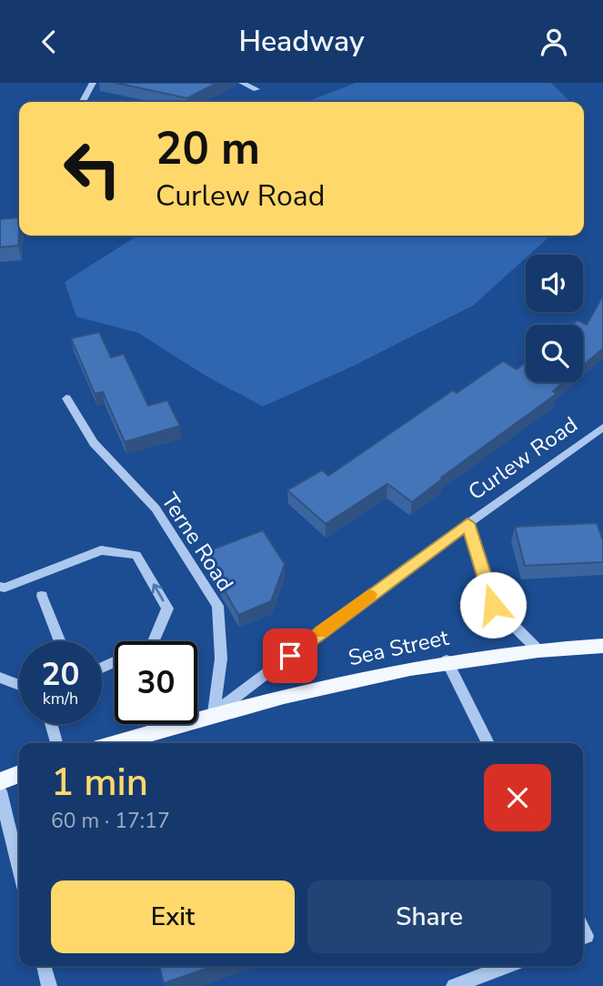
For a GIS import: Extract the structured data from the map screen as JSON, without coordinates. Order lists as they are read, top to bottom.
{
  "streets": {
    "main road": ["Sea Street"],
    "street": ["Curlew Road", "Terne Road"]
  },
  "crossings": [
    ["Curlew Road", "Terne Road"],
    ["Curlew Road", "Sea Street"],
    ["Terne Road", "Sea Street"]
  ],
  "page": {
    "header": "Headway",
    "turn": ["20 m", "Curlew Road"],
    "speed": "20 km/h",
    "limit": "30",
    "heading": ["1 min", "60 m · 17:17"],
    "buttons": ["Exit", "Share"]
  }
}
